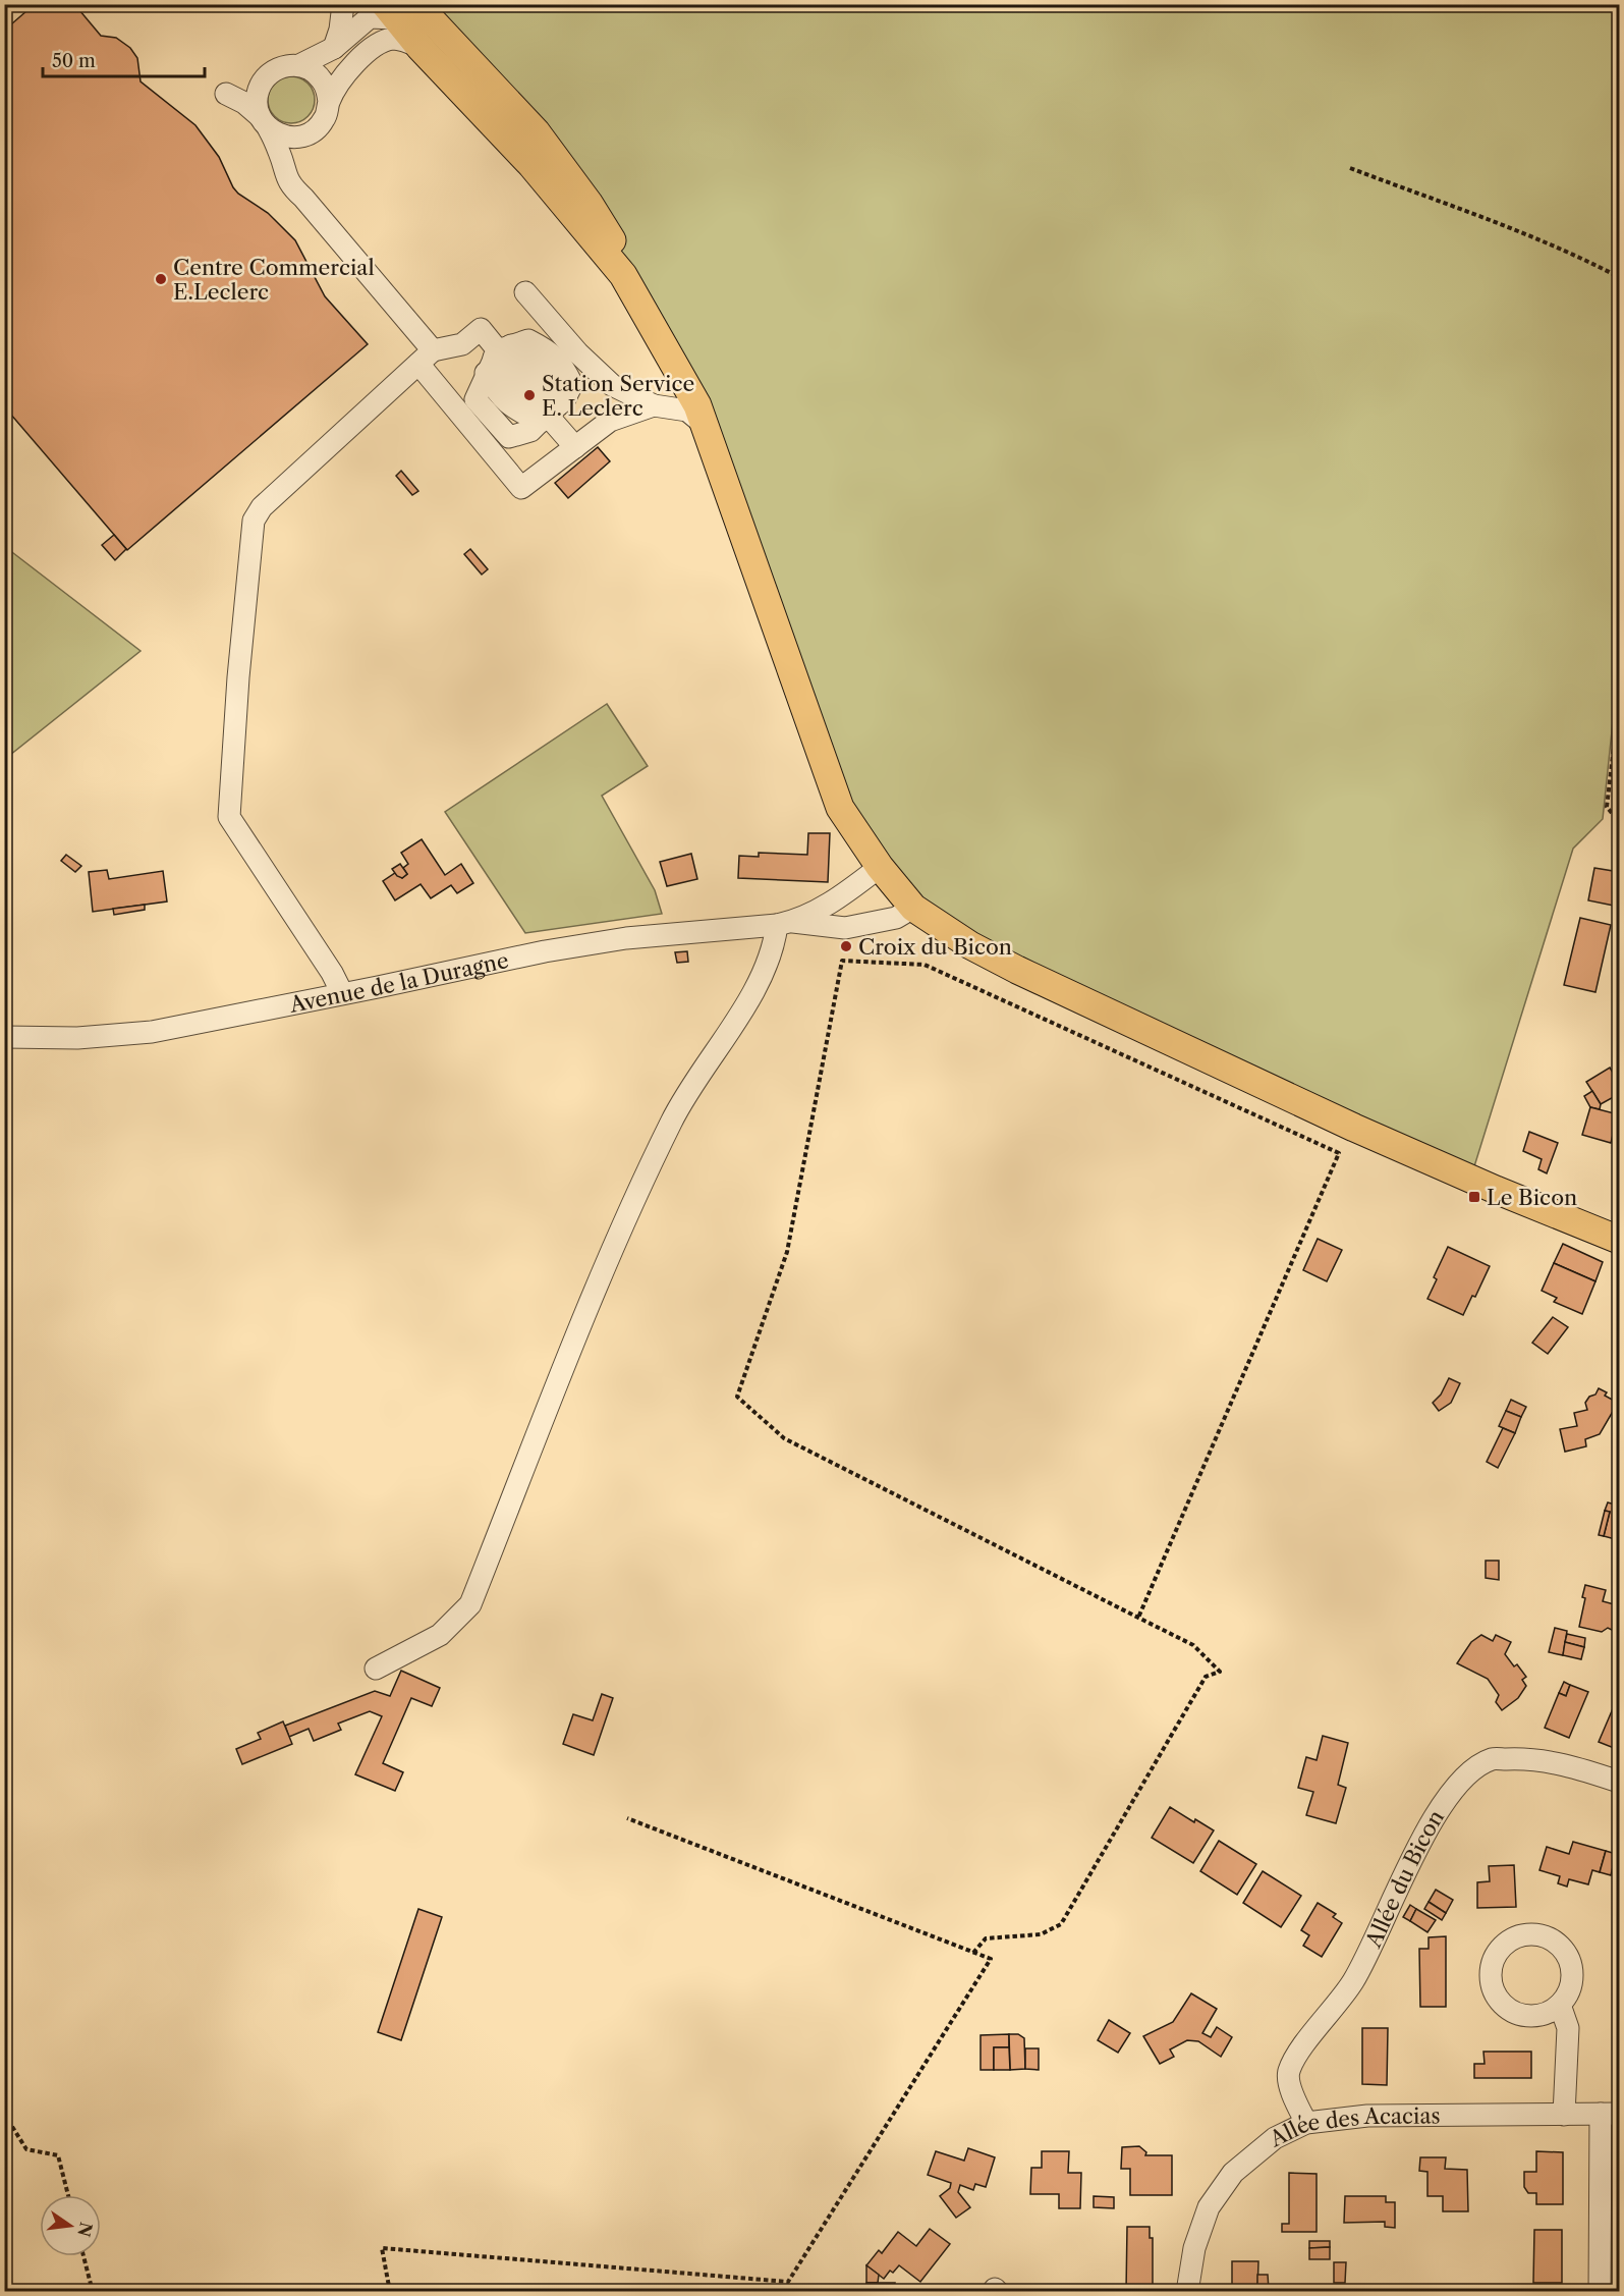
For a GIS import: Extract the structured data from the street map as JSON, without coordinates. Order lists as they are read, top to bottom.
{
  "streets": {
    "street": ["Avenue de la Duragne", "Allée du Bicon", "Allée des Acacias"]
  },
  "crossings": [
    ["Allée du Bicon", "Allée des Acacias"]
  ],
  "places": {
    "other": ["Centre Commercial E.Leclerc", "Station Service E. Leclerc", "Croix du Bicon"],
    "transit": ["Le Bicon"]
  },
  "scale_bar": "50 m",
  "north": "right"
}
